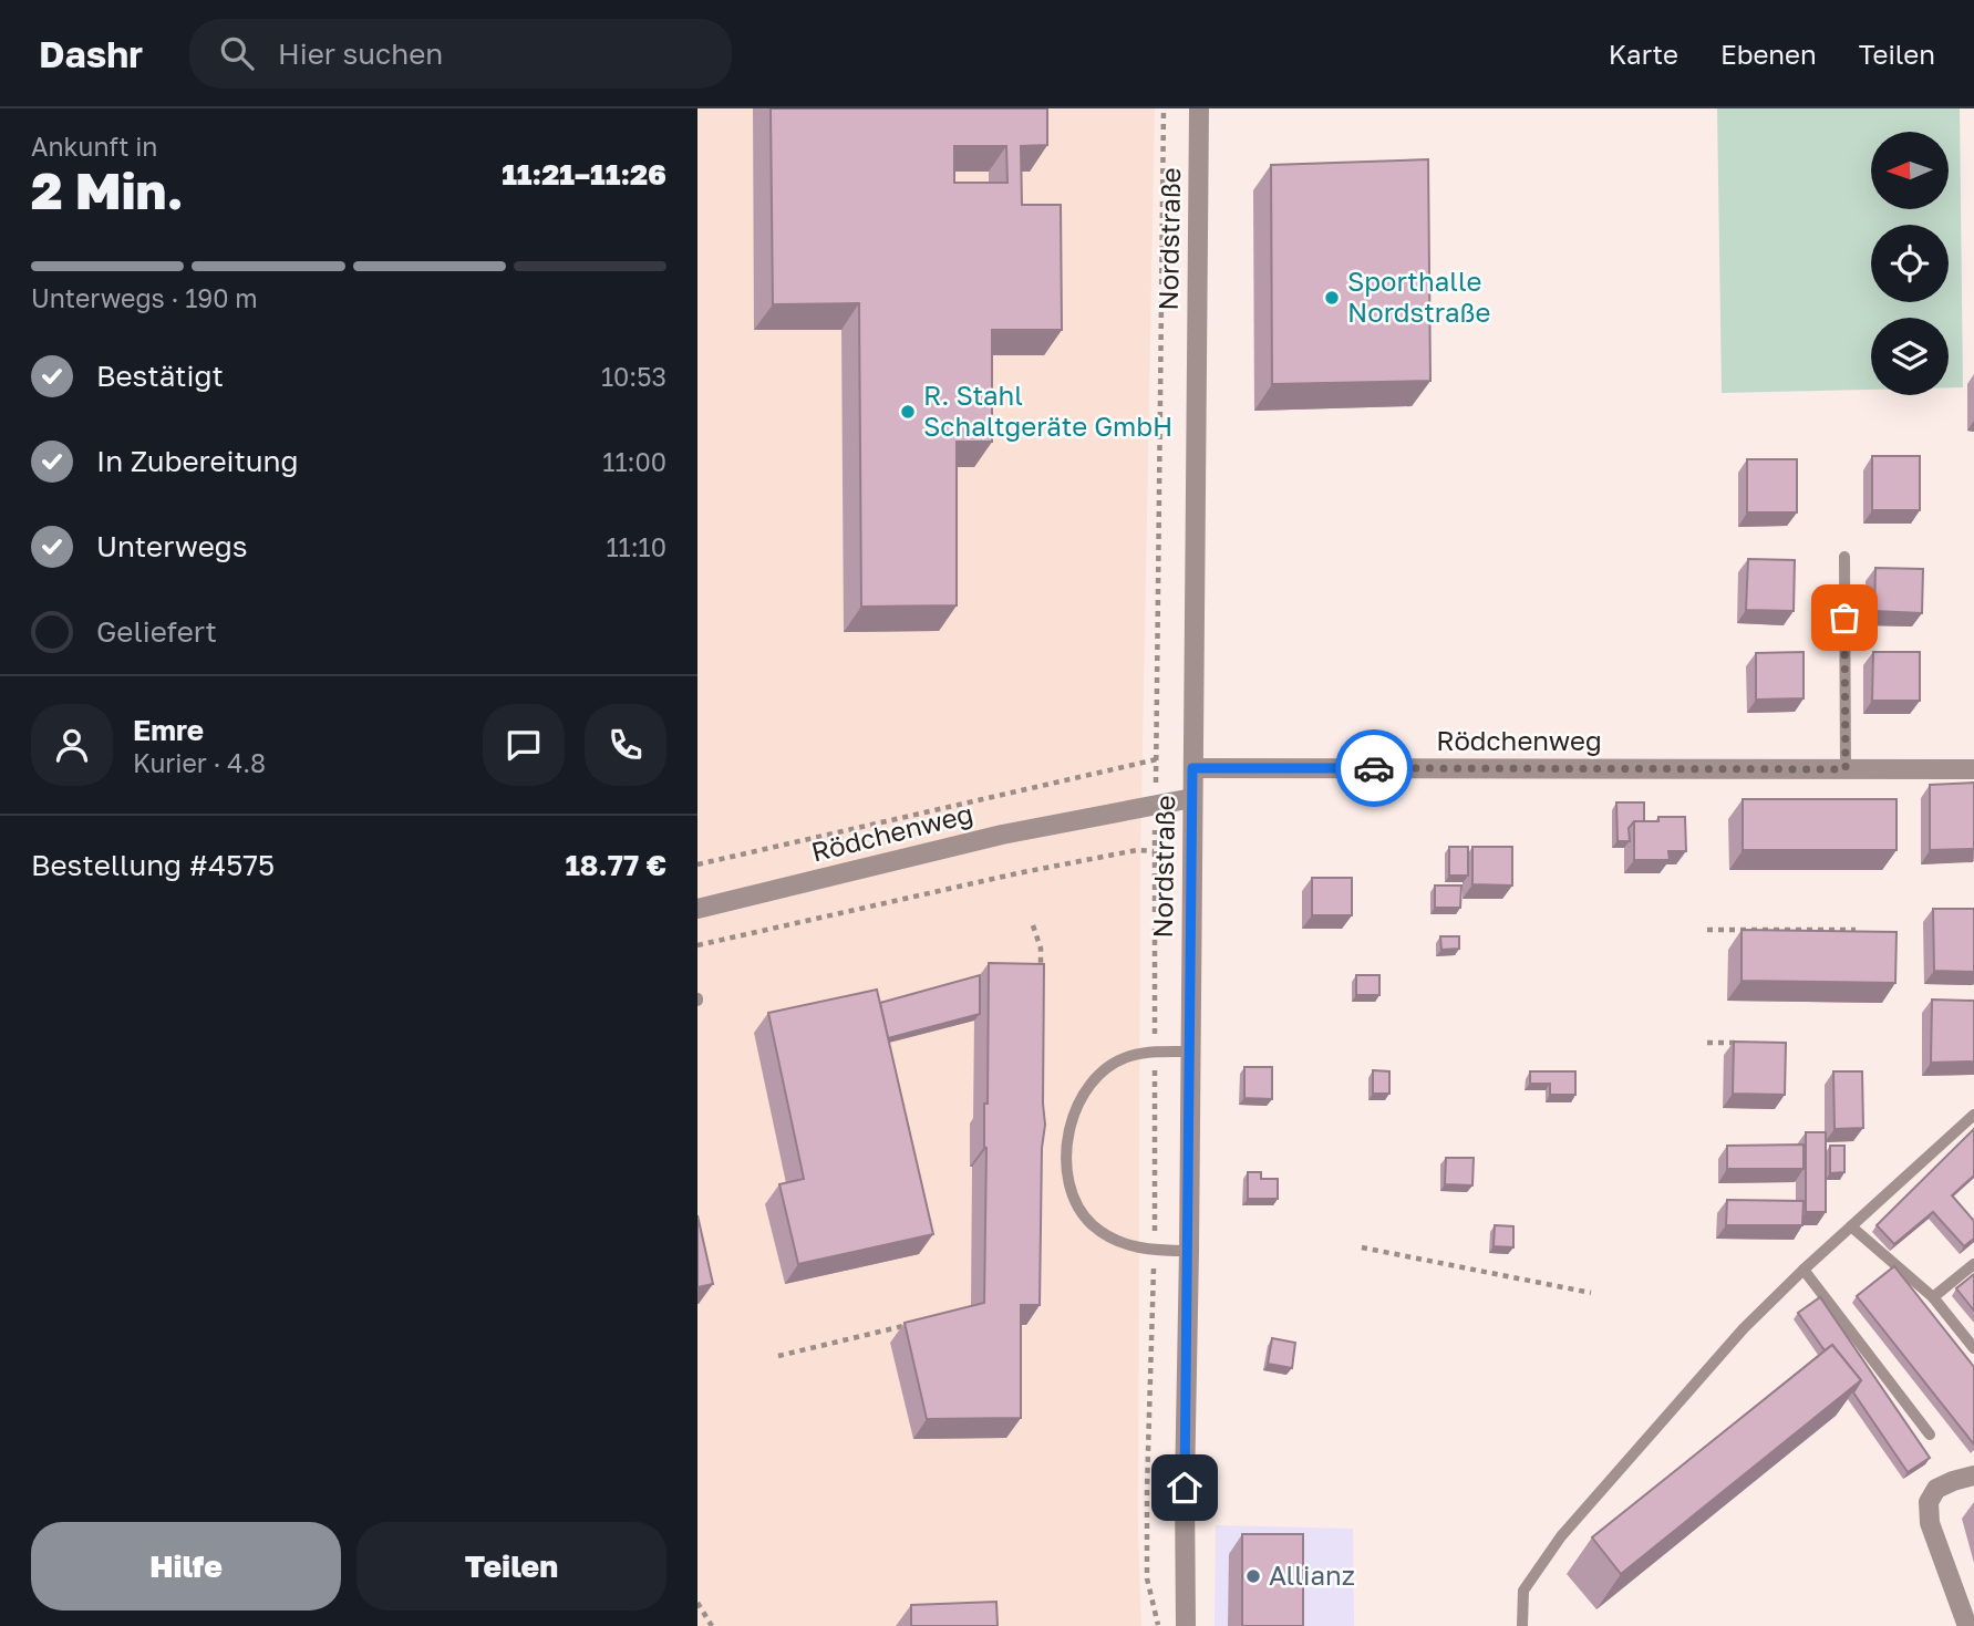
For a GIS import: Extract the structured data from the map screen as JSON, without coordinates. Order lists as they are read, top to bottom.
{
  "streets": {
    "street": ["Nordstraße", "Rödchenweg"]
  },
  "crossings": [
    ["Nordstraße", "Rödchenweg"]
  ],
  "places": ["Sporthalle Nordstraße", "R. Stahl Schaltgeräte GmbH", "Allianz"],
  "north": "left",
  "page": {
    "header": "Dashr",
    "search": "Hier suchen",
    "nav": ["Karte", "Ebenen", "Teilen"],
    "heading": ["2 Min.", "Ankunft in", "11:21–11:26"],
    "panel": [
      "Emre",
      "Kurier · 4.8",
      "Bestellung #4575",
      "18.77 €"
    ],
    "bar": "Unterwegs · 190 m",
    "list": [
      ["Bestätigt", "10:53"],
      ["In Zubereitung", "11:00"],
      ["Unterwegs", "11:10"],
      "Geliefert"
    ],
    "buttons": ["Hilfe", "Teilen"]
  }
}
